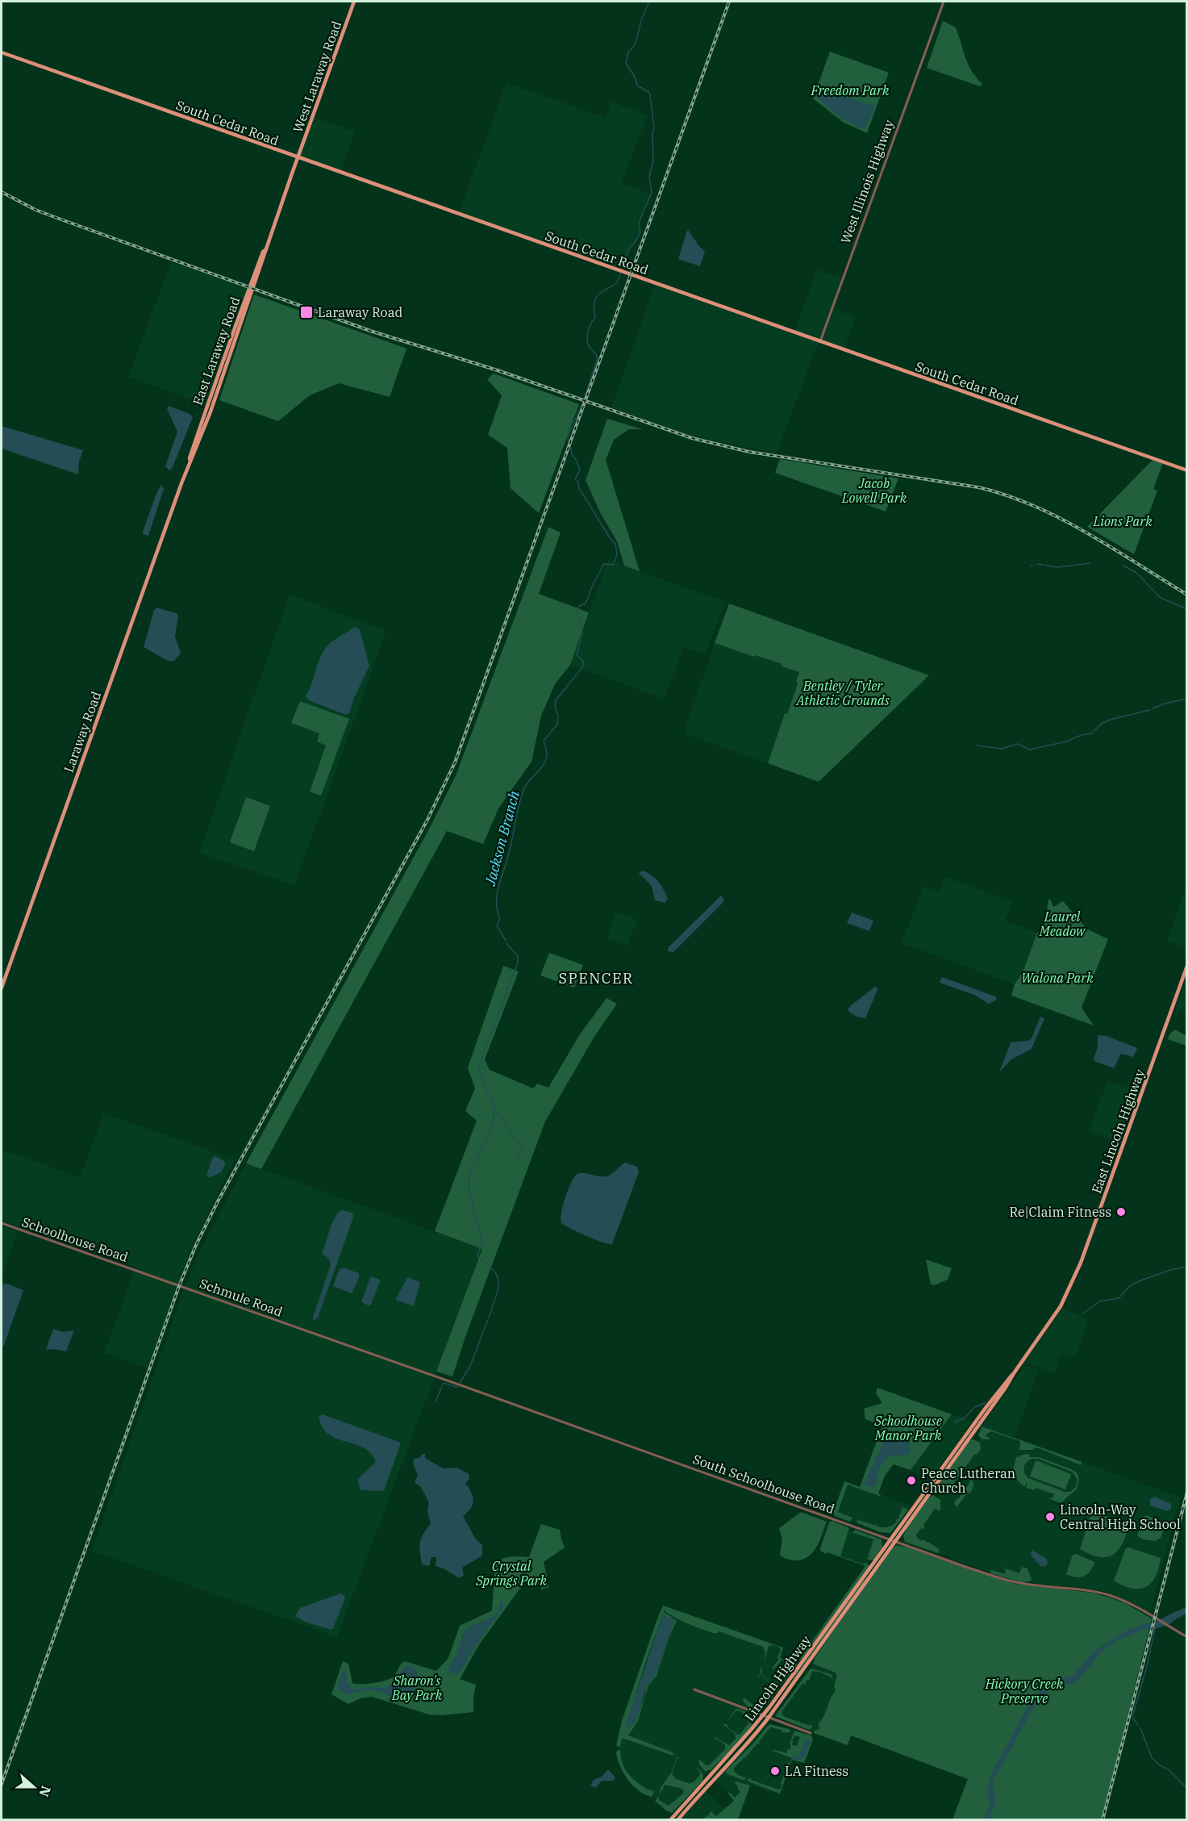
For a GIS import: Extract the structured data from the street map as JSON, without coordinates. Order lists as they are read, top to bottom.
{
  "streets": {
    "main road": [
      "West Laraway Road",
      "South Cedar Road",
      "East Laraway Road",
      "Laraway Road",
      "East Lincoln Highway",
      "Lincoln Highway"
    ],
    "street": [
      "West Illinois Highway",
      "Schoolhouse Road",
      "Schmule Road",
      "South Schoolhouse Road"
    ]
  },
  "crossings": [
    ["West Laraway Road", "South Cedar Road"],
    ["West Laraway Road", "East Laraway Road"],
    ["South Cedar Road", "West Illinois Highway"],
    ["South Cedar Road", "East Laraway Road"],
    ["East Laraway Road", "Laraway Road"],
    ["East Lincoln Highway", "South Schoolhouse Road"],
    ["East Lincoln Highway", "Lincoln Highway"],
    ["Schoolhouse Road", "Schmule Road"],
    ["Schmule Road", "South Schoolhouse Road"],
    ["South Schoolhouse Road", "Lincoln Highway"]
  ],
  "districts": ["SPENCER"],
  "water": ["Jackson Branch"],
  "parks": [
    "Freedom Park",
    "Jacob Lowell Park",
    "Lions Park",
    "Bentley / Tyler Athletic Grounds",
    "Laurel Meadow",
    "Walona Park",
    "Schoolhouse Manor Park",
    "Crystal Springs Park",
    "Sharon's Bay Park",
    "Hickory Creek Preserve"
  ],
  "places": {
    "transit": ["Laraway Road"],
    "other": [
      "Re|Claim Fitness",
      "Peace Lutheran Church",
      "Lincoln-Way Central High School",
      "LA Fitness"
    ]
  },
  "north": "right"
}
